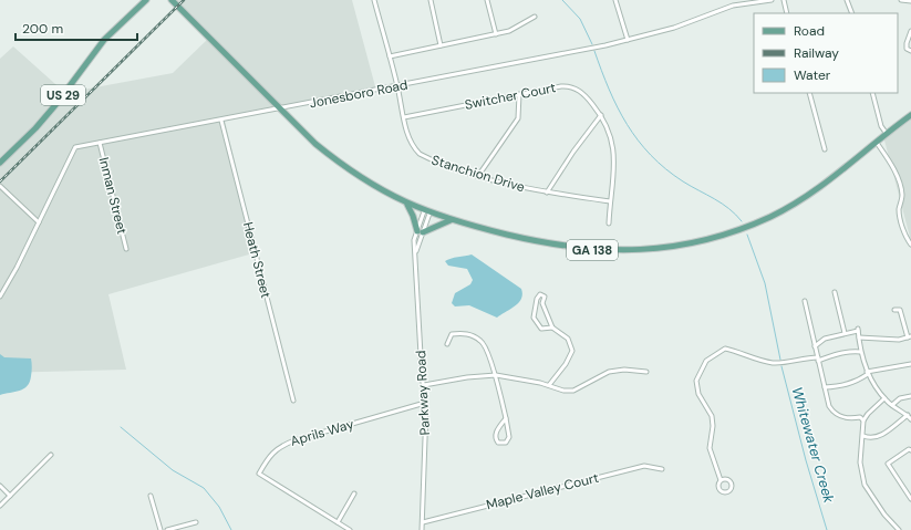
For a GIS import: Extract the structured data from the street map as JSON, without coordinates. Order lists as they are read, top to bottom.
{
  "streets": {
    "main road": ["US 29", "GA 138"],
    "street": [
      "Jonesboro Road",
      "Switcher Court",
      "Stanchion Drive",
      "Inman Street",
      "Heath Street",
      "Parkway Road",
      "Aprils Way",
      "Maple Valley Court"
    ]
  },
  "crossings": [
    ["Jonesboro Road", "Stanchion Drive"],
    ["Jonesboro Road", "Inman Street"],
    ["Jonesboro Road", "GA 138"],
    ["Jonesboro Road", "Heath Street"],
    ["Switcher Court", "Stanchion Drive"],
    ["GA 138", "Parkway Road"],
    ["Parkway Road", "Aprils Way"],
    ["Parkway Road", "Maple Valley Court"]
  ],
  "water": ["Whitewater Creek"],
  "legend": ["Road", "Railway", "Water"],
  "scale_bar": "200 m"
}
